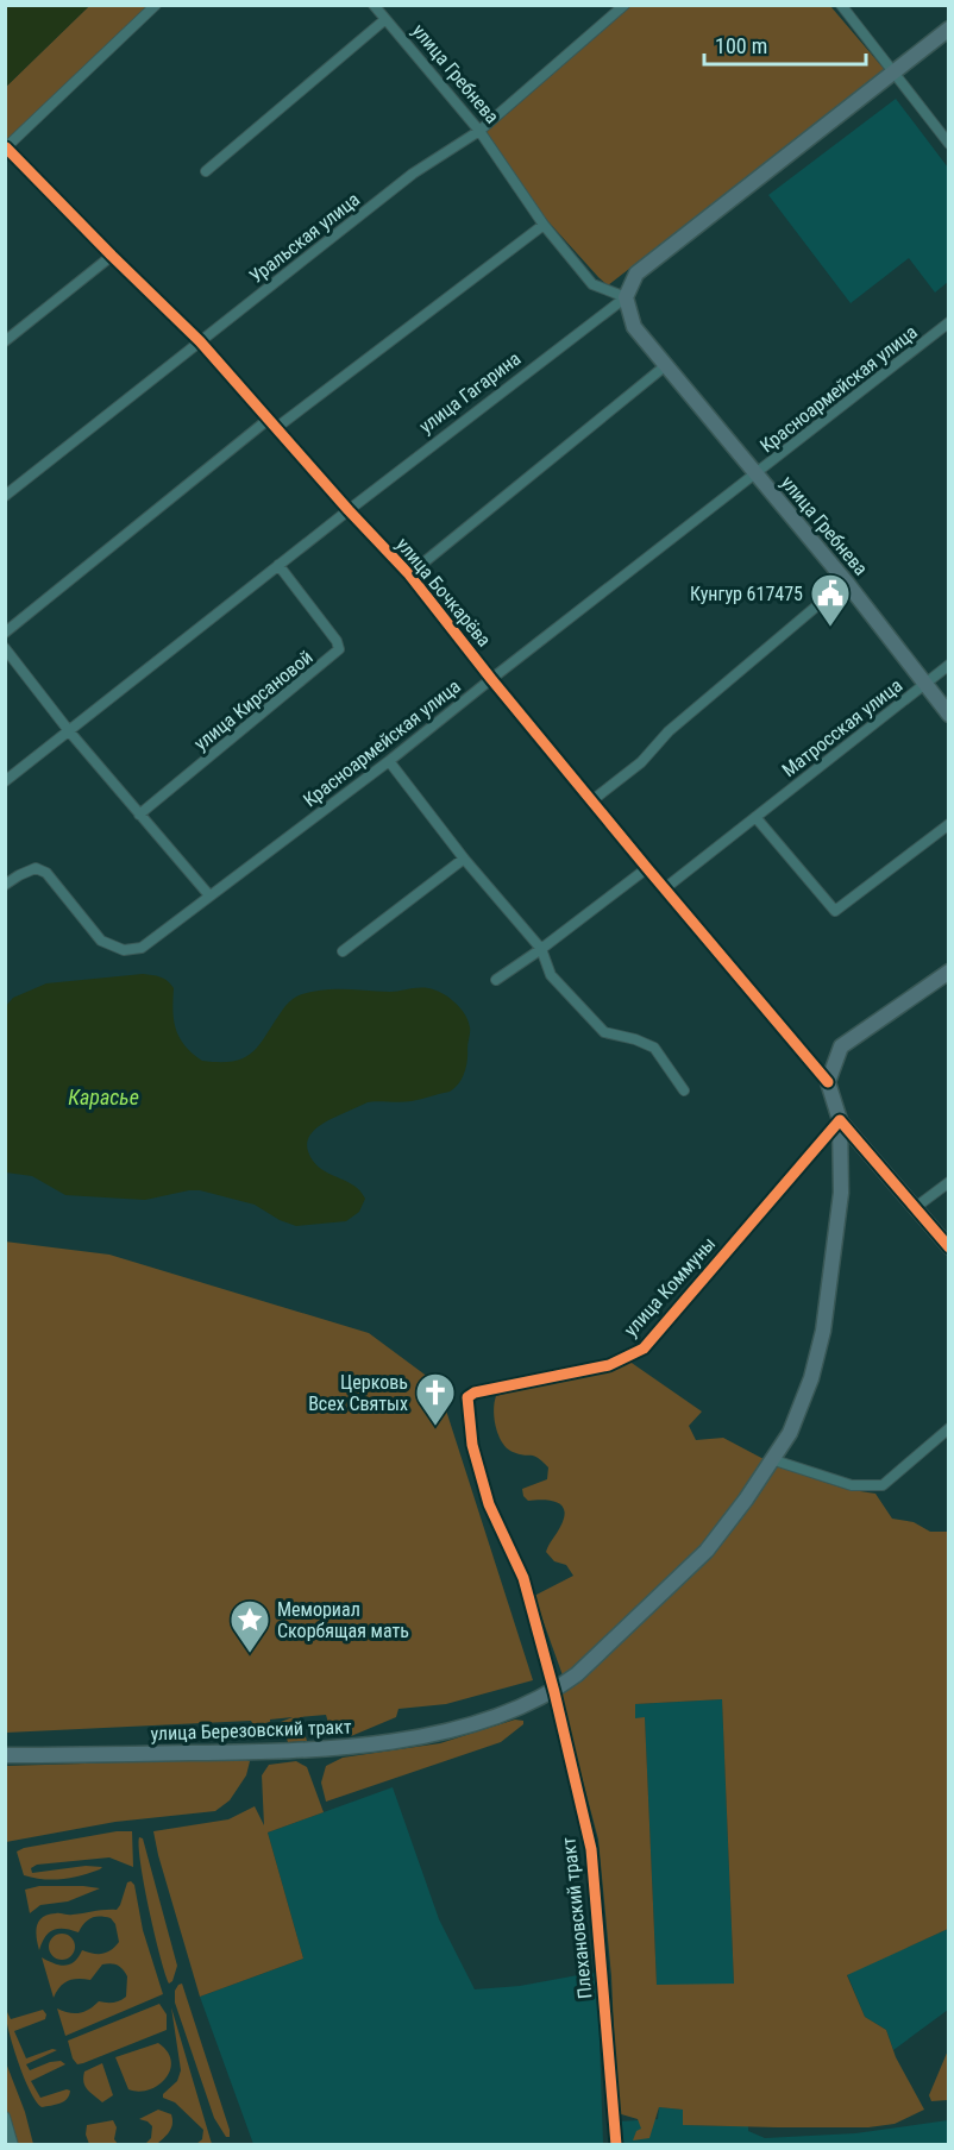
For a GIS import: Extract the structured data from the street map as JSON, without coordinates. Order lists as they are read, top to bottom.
{
  "streets": {
    "main road": [
      "улица Гребнева",
      "улица Гагарина",
      "улица Бочкарёва",
      "улица Березовский тракт"
    ],
    "street": [
      "Уральская улица",
      "Красноармейская улица",
      "улица Кирсановой",
      "Матросская улица",
      "улица Коммуны",
      "Плехановский тракт"
    ]
  },
  "crossings": [
    ["улица Гребнева", "Уральская улица"],
    ["улица Гребнева", "Красноармейская улица"],
    ["улица Гребнева", "улица Гагарина"],
    ["улица Гребнева", "Матросская улица"],
    ["Уральская улица", "улица Бочкарёва"],
    ["Красноармейская улица", "улица Бочкарёва"],
    ["улица Гагарина", "улица Бочкарёва"],
    ["улица Гагарина", "улица Кирсановой"],
    ["улица Бочкарёва", "Матросская улица"],
    ["улица Бочкарёва", "улица Коммуны"],
    ["улица Коммуны", "Плехановский тракт"],
    ["улица Березовский тракт", "Плехановский тракт"]
  ],
  "water": ["Карасье"],
  "places": {
    "public building": ["Кунгур 617475"],
    "church": ["Церковь Всех Святых"],
    "place": ["Мемориал Скорбящая мать"]
  },
  "scale_bar": "100 m"
}
